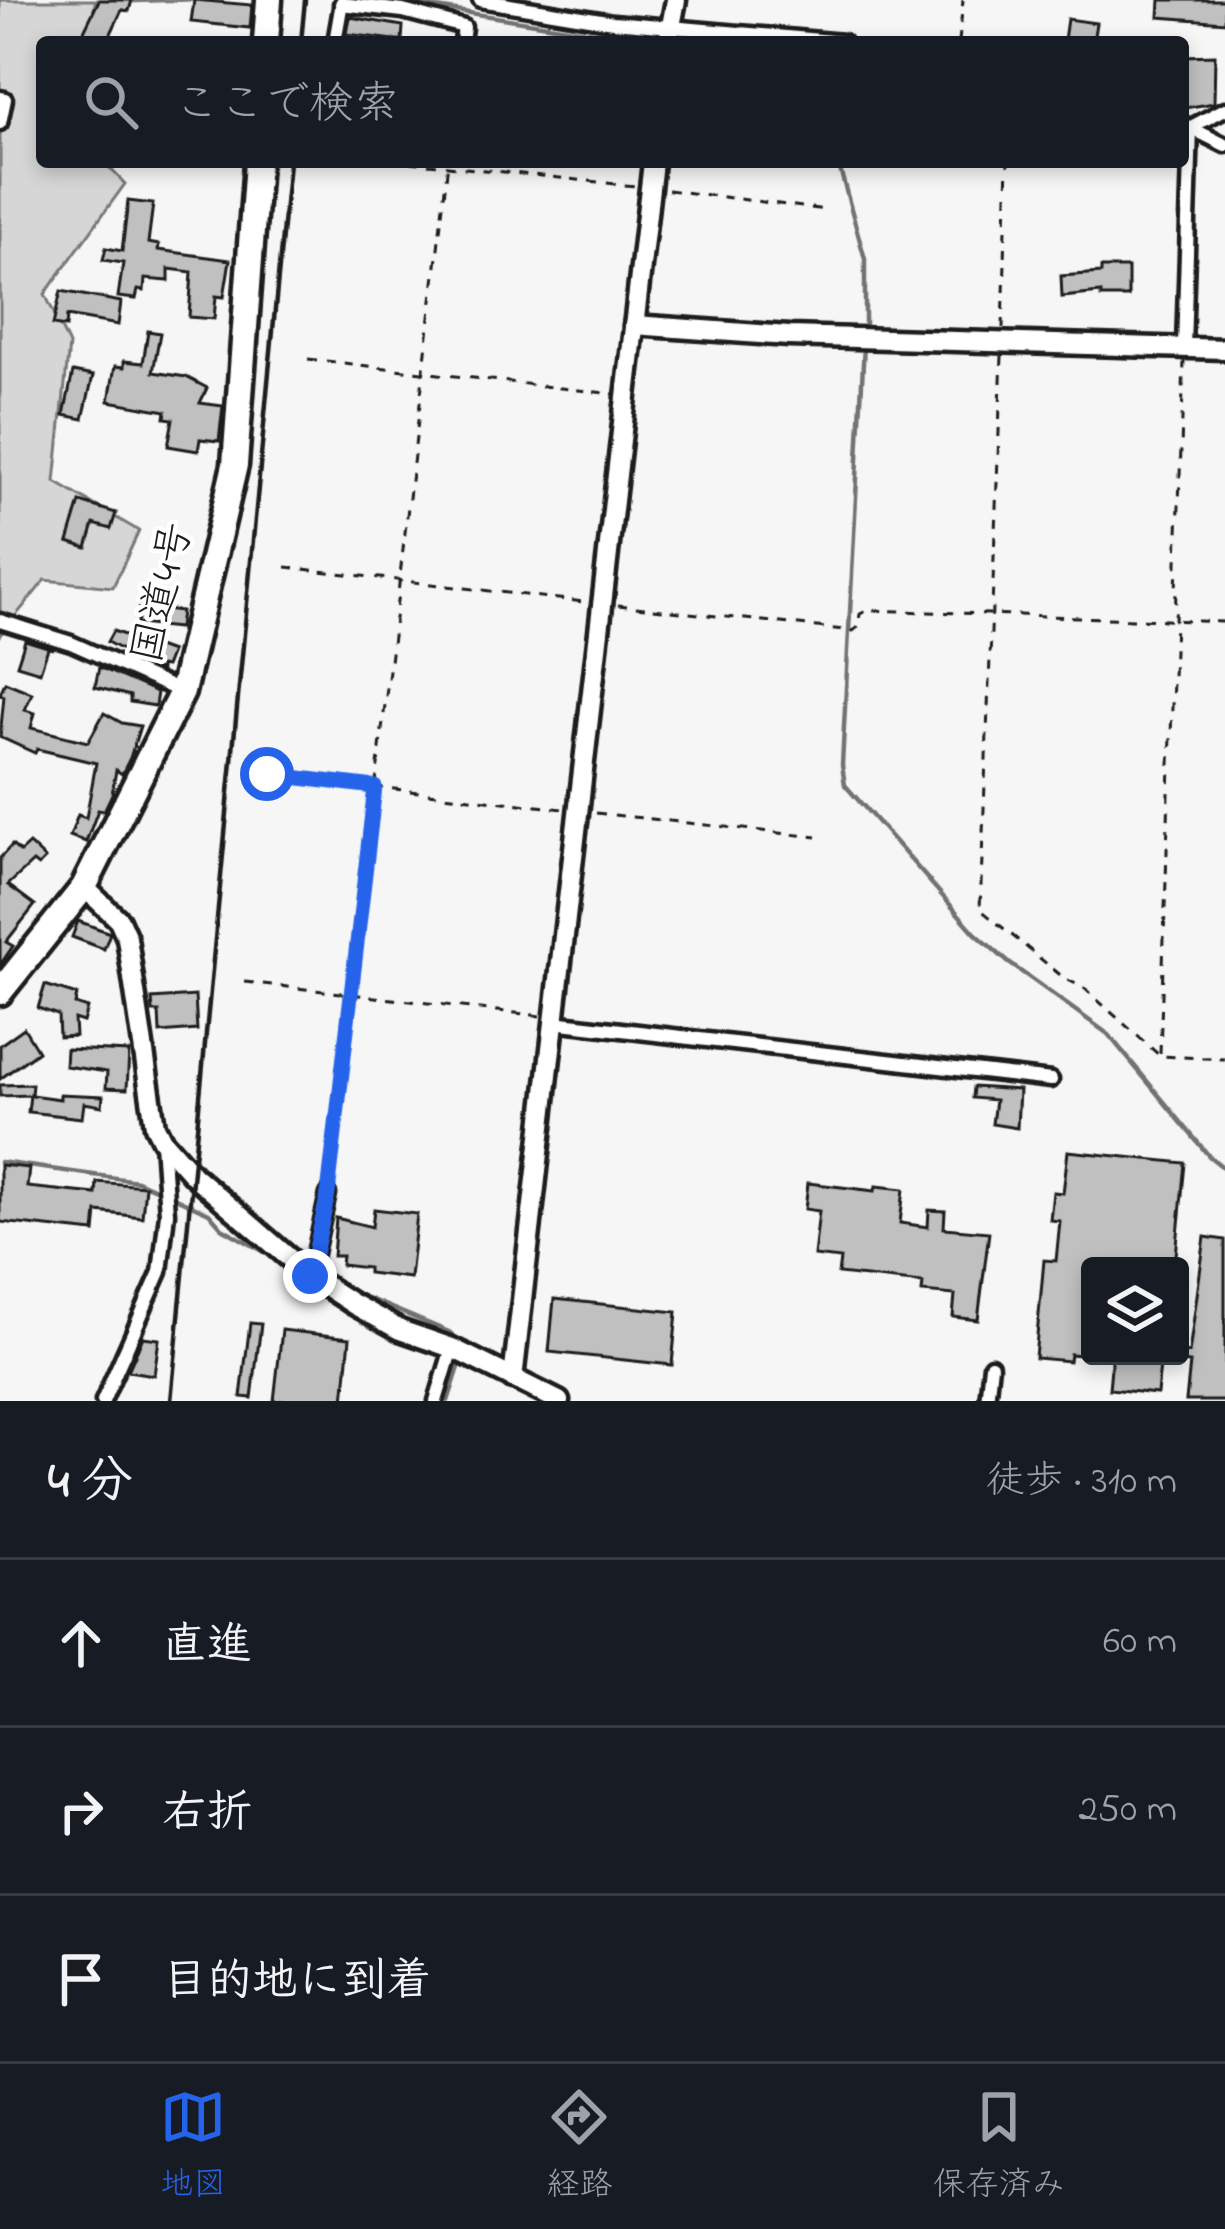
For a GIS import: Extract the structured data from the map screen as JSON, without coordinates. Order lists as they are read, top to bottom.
{
  "streets": {
    "highway": ["国道4号"]
  },
  "page": {
    "search": "ここで検索",
    "heading": ["4 分", "徒歩 · 310 m"],
    "list": [
      ["直進", "60 m"],
      ["右折", "250 m"],
      "目的地に到着"
    ],
    "nav": ["地図", "経路", "保存済み"]
  }
}
